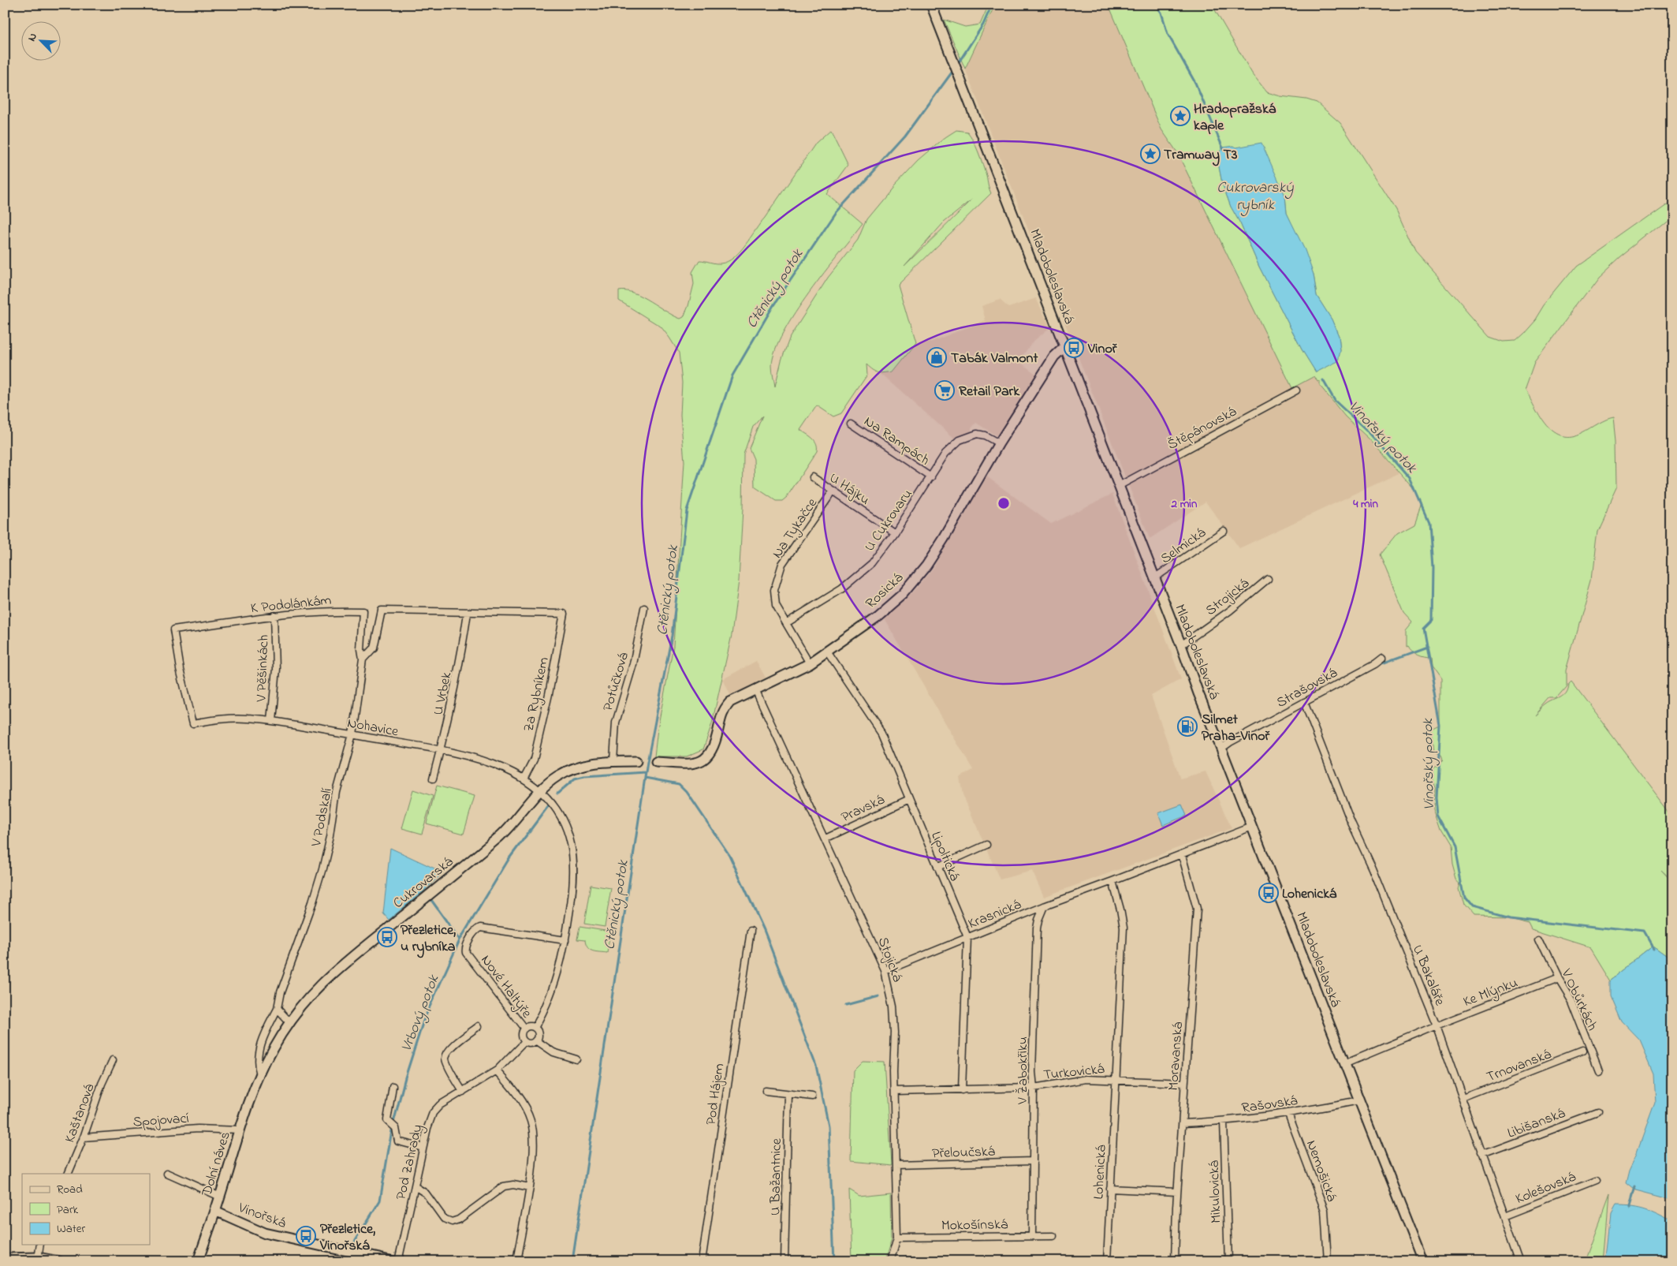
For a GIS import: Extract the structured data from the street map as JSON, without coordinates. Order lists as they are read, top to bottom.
{
  "streets": {
    "street": [
      "Mladoboleslavská",
      "Štěpánovská",
      "Na Rampách",
      "U Hájku",
      "U Cukrovaru",
      "Na Tykačce",
      "Selmická",
      "Rosická",
      "Strojická",
      "K Podolánkám",
      "V Pěšinkách",
      "Potůčková",
      "Strašovská",
      "U Vrbek",
      "Za Rybníkem",
      "Nohavice",
      "Pravská",
      "V Podskalí",
      "Lipoltická",
      "Cukrovarská",
      "Krasnická",
      "Stojická",
      "U Bakaláře",
      "Nové Haltýře",
      "Ke Mlýnku",
      "V Obůrkách",
      "Moravanská",
      "Trnovanská",
      "V Žabokřiku",
      "Turkovická",
      "Pod Hájem",
      "Rašovská",
      "Kaštanová",
      "Spojovací",
      "Libišanská",
      "Přeloučská",
      "Pod Zahrady",
      "Dolní náves",
      "Nemošická",
      "Lohenická",
      "U Bažantnice",
      "Kolešovská",
      "Mikulovická",
      "Vinořská",
      "Mokošínská"
    ]
  },
  "crossings": [
    ["Mladoboleslavská", "Štěpánovská"],
    ["Mladoboleslavská", "Selmická"],
    ["Mladoboleslavská", "Rosická"],
    ["Mladoboleslavská", "Strojická"],
    ["Mladoboleslavská", "Strašovská"],
    ["Mladoboleslavská", "Ke Mlýnku"],
    ["Mladoboleslavská", "Rašovská"],
    ["Na Rampách", "U Cukrovaru"],
    ["U Hájku", "U Cukrovaru"],
    ["U Hájku", "Na Tykačce"],
    ["U Cukrovaru", "Na Tykačce"],
    ["U Cukrovaru", "Rosická"],
    ["Na Tykačce", "Rosická"],
    ["Rosická", "Lipoltická"],
    ["Rosická", "Stojická"],
    ["K Podolánkám", "V Pěšinkách"],
    ["K Podolánkám", "Nohavice"],
    ["K Podolánkám", "V Podskalí"],
    ["V Pěšinkách", "Nohavice"],
    ["Potůčková", "Cukrovarská"],
    ["Strašovská", "U Bakaláře"],
    ["U Vrbek", "Za Rybníkem"],
    ["U Vrbek", "Nohavice"],
    ["U Vrbek", "V Podskalí"],
    ["Za Rybníkem", "Nohavice"],
    ["Za Rybníkem", "V Podskalí"],
    ["Nohavice", "V Podskalí"],
    ["Nohavice", "Cukrovarská"],
    ["Pravská", "Lipoltická"],
    ["Pravská", "Stojická"],
    ["V Podskalí", "Cukrovarská"],
    ["V Podskalí", "Dolní náves"],
    ["Lipoltická", "Krasnická"],
    ["Lipoltická", "Turkovická"],
    ["Cukrovarská", "Dolní náves"],
    ["Krasnická", "Stojická"],
    ["Krasnická", "V Žabokřiku"],
    ["Krasnická", "Lohenická"],
    ["Stojická", "Turkovická"],
    ["Stojická", "Přeloučská"],
    ["Stojická", "Mokošínská"],
    ["U Bakaláře", "Ke Mlýnku"],
    ["U Bakaláře", "Trnovanská"],
    ["U Bakaláře", "Libišanská"],
    ["U Bakaláře", "Kolešovská"],
    ["Nové Haltýře", "Pod Zahrady"],
    ["Ke Mlýnku", "V Obůrkách"],
    ["Moravanská", "Turkovická"],
    ["Moravanská", "Rašovská"],
    ["V Žabokřiku", "Turkovická"],
    ["V Žabokřiku", "Přeloučská"],
    ["V Žabokřiku", "Mokošínská"],
    ["Turkovická", "Lohenická"],
    ["Rašovská", "Nemošická"],
    ["Rašovská", "Mikulovická"],
    ["Kaštanová", "Spojovací"],
    ["Spojovací", "Dolní náves"],
    ["Dolní náves", "Vinořská"]
  ],
  "water": [
    "Cukrovarský rybník",
    "Ctěnický potok",
    "Vinořský potok",
    "Vrbový potok"
  ],
  "places": {
    "place": ["Hradopražská kaple", "Tramway T3"],
    "bus stop": [
      "Vinoř",
      "Lohenická",
      "Přezletice, u rybníka",
      "Přezletice, Vinořská"
    ],
    "shop": ["Tabák Valmont"],
    "supermarket": ["Retail Park"],
    "fuel station": ["Silmet Praha-Vinoř"]
  },
  "legend": ["Road", "Park", "Water"],
  "north": "top left",
  "rings": ["2 min", "4 min"]
}
